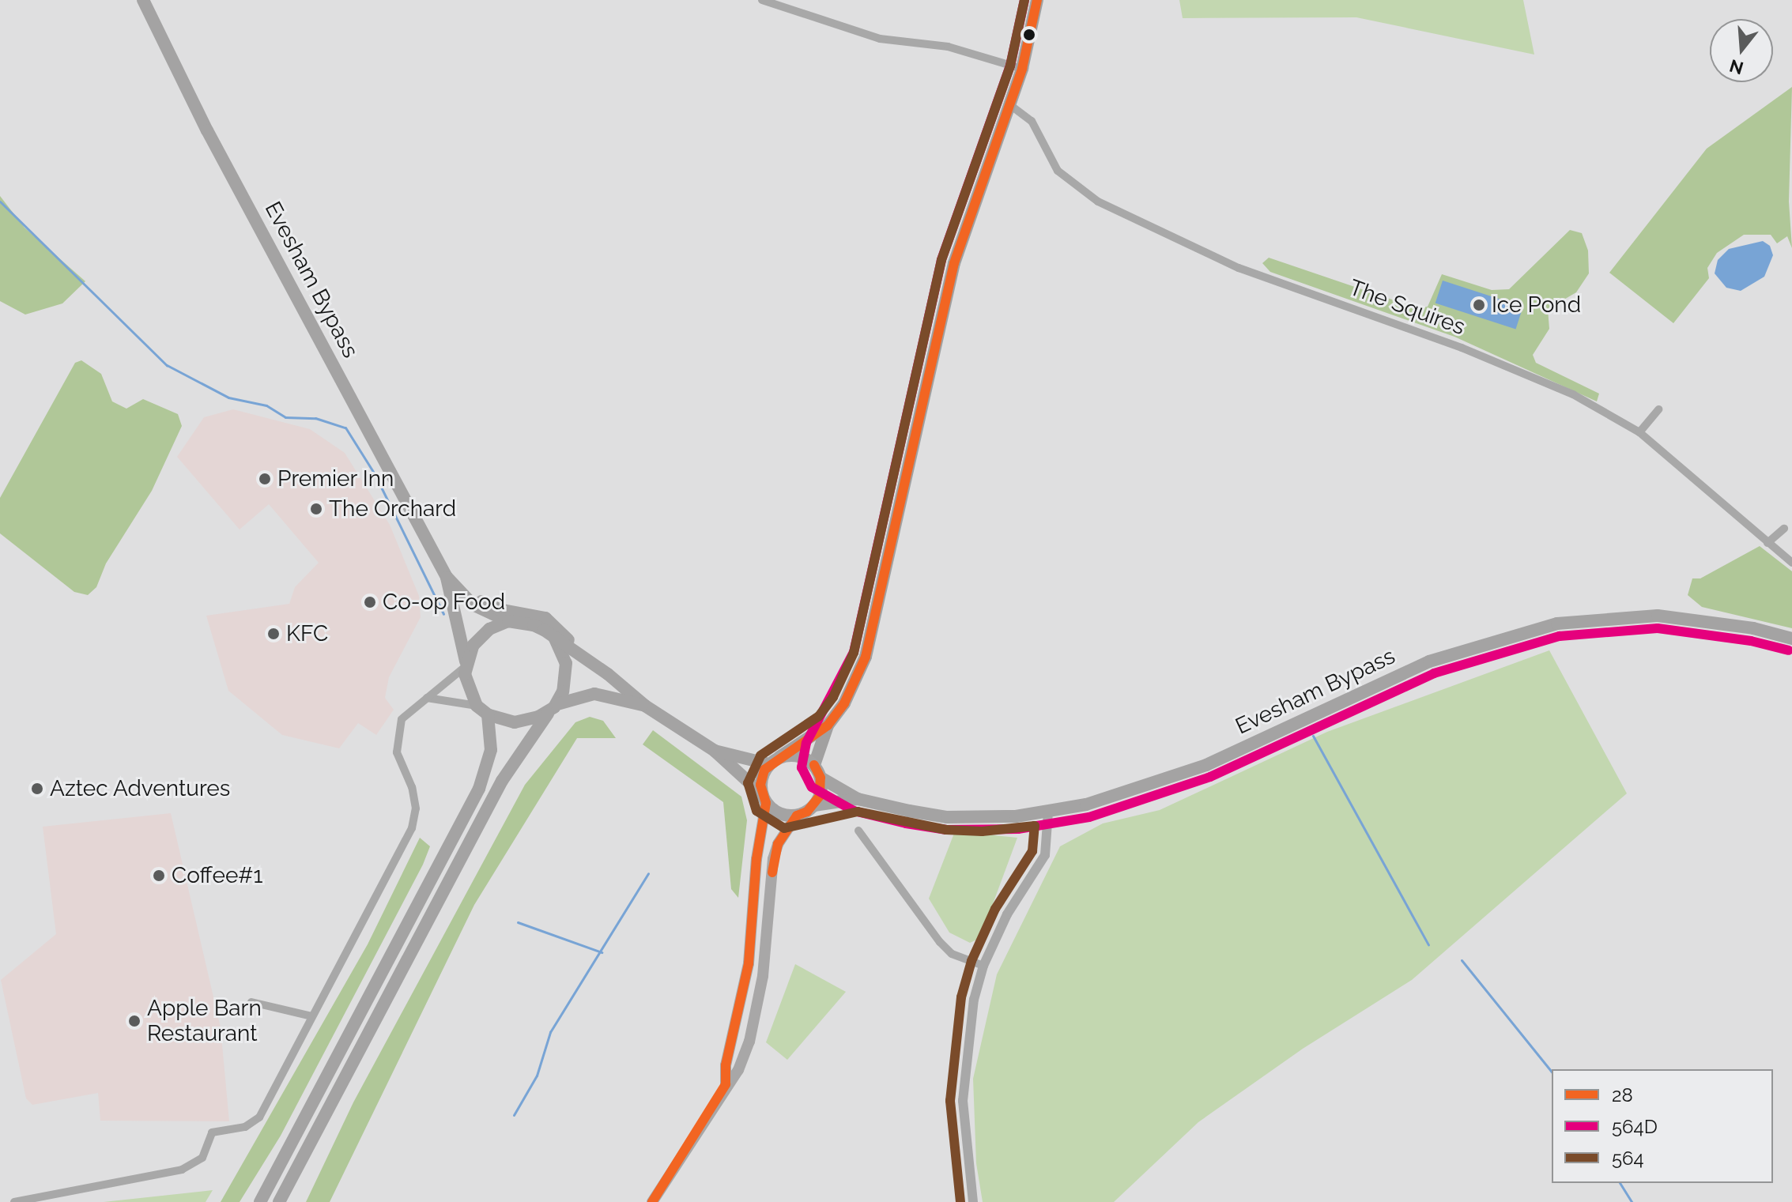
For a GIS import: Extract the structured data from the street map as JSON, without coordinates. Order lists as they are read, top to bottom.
{
  "streets": {
    "highway": ["Evesham Bypass"],
    "street": ["The Squires"]
  },
  "places": [
    "Ice Pond",
    "Premier Inn",
    "The Orchard",
    "Co-op Food",
    "KFC",
    "Aztec Adventures",
    "Coffee#1",
    "Apple Barn Restaurant"
  ],
  "lines": ["transit line 28", "transit line 564D", "transit line 564"],
  "legend": ["28", "564D", "564"],
  "north": "bottom"
}
